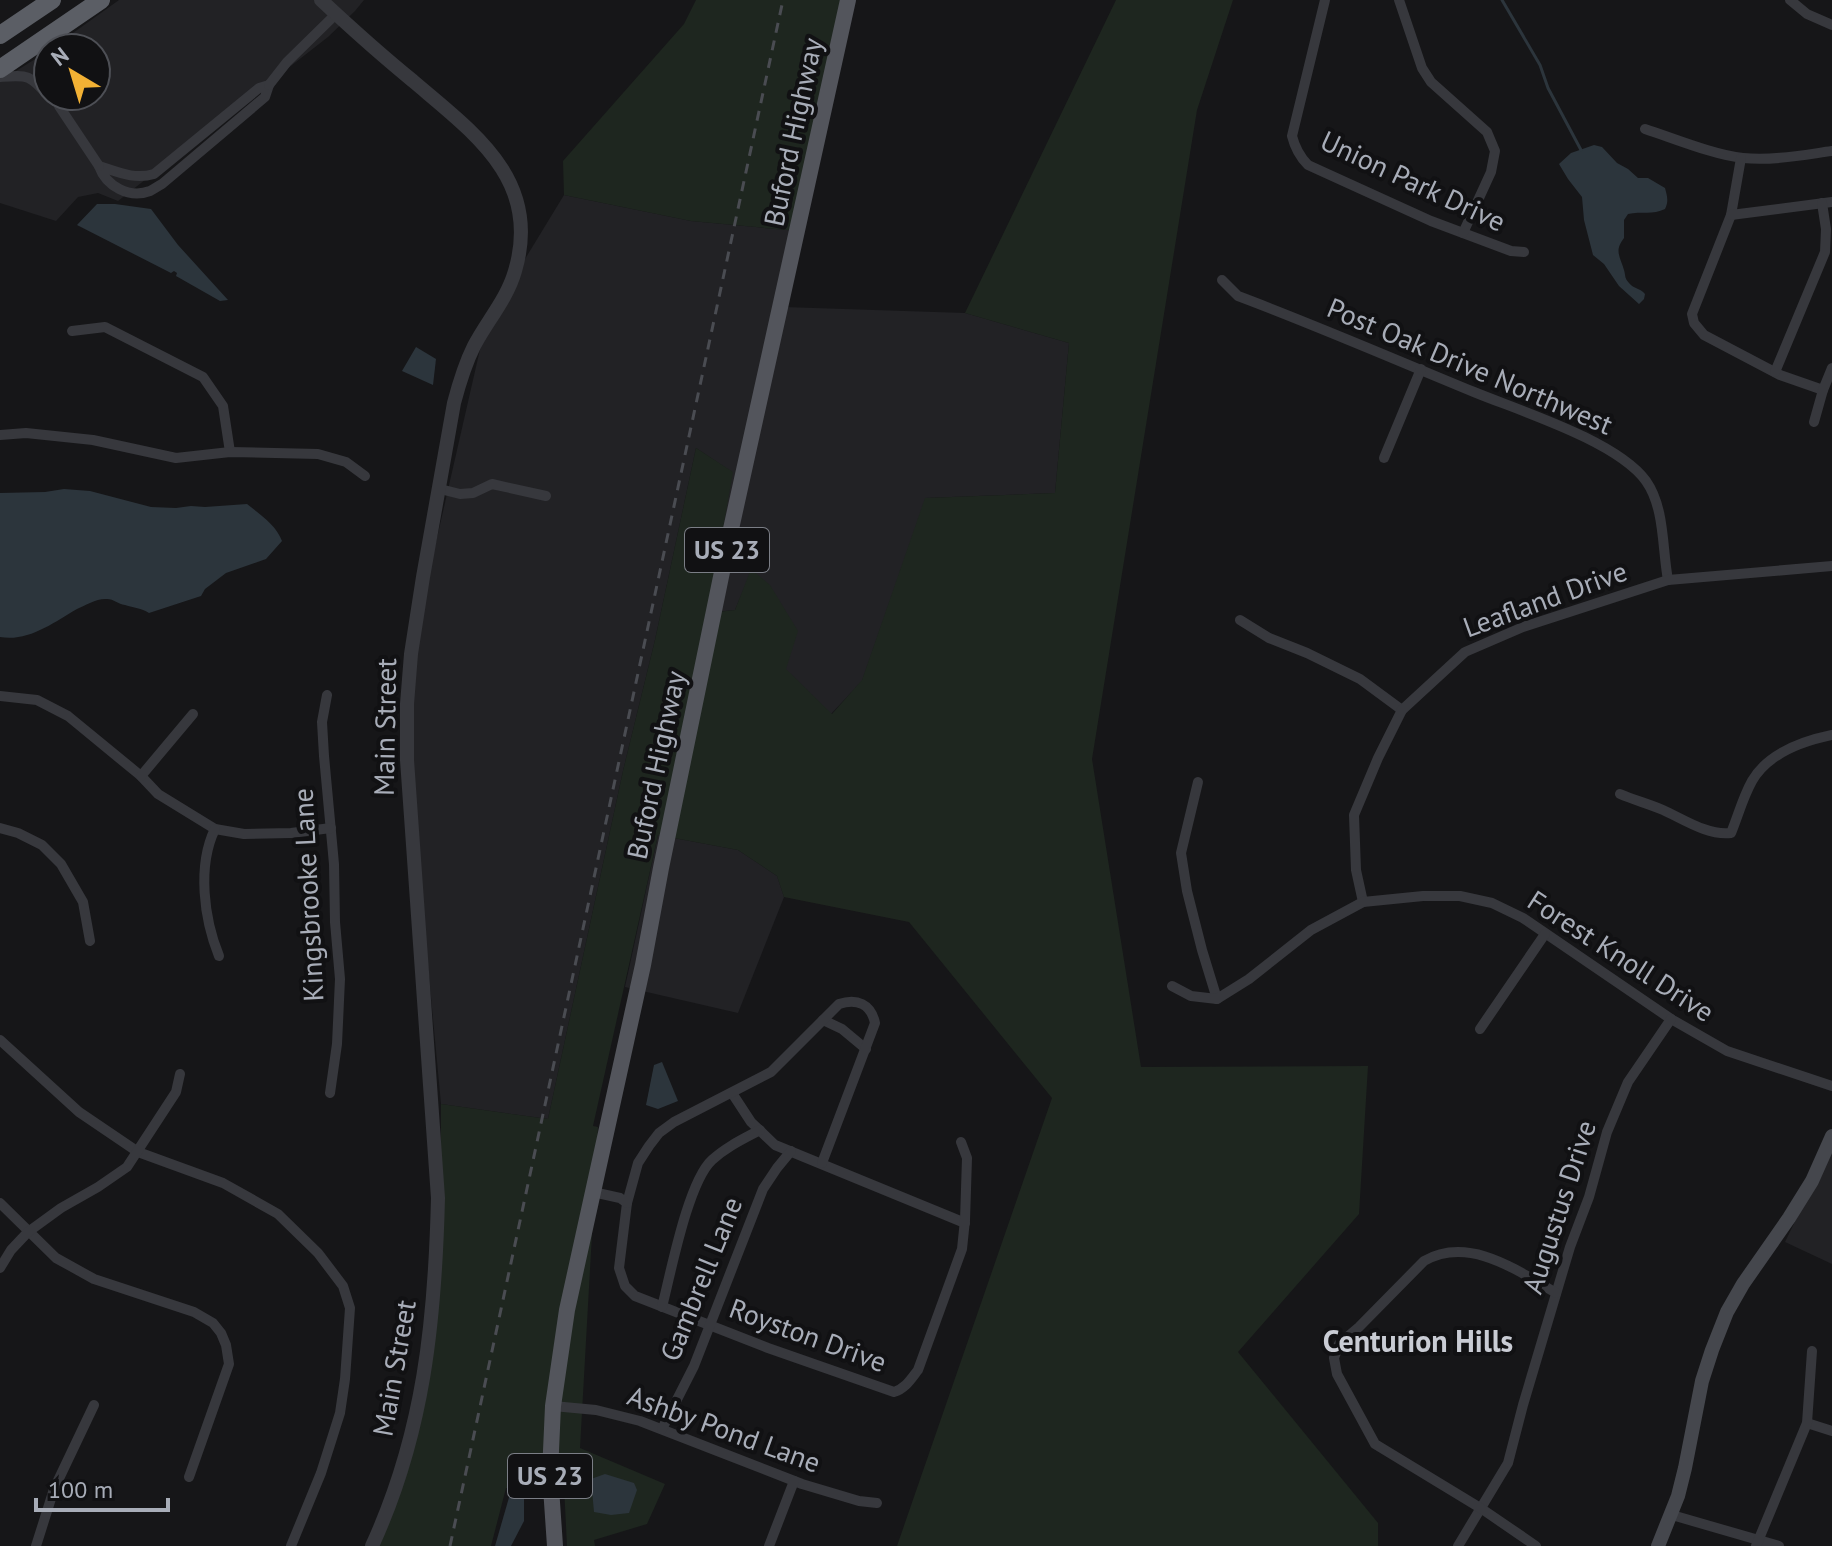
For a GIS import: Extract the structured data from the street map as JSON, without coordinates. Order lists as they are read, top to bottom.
{
  "streets": {
    "main road": ["Buford Highway", "US 23"],
    "street": [
      "Union Park Drive",
      "Post Oak Drive Northwest",
      "Leafland Drive",
      "Main Street",
      "Kingsbrooke Lane",
      "Forest Knoll Drive",
      "Augustus Drive",
      "Gambrell Lane",
      "Royston Drive",
      "Ashby Pond Lane"
    ]
  },
  "crossings": [
    ["Buford Highway", "Ashby Pond Lane"],
    ["Post Oak Drive Northwest", "Leafland Drive"],
    ["Leafland Drive", "Forest Knoll Drive"],
    ["Forest Knoll Drive", "Augustus Drive"],
    ["Gambrell Lane", "Royston Drive"],
    ["Gambrell Lane", "Ashby Pond Lane"]
  ],
  "districts": ["Centurion Hills"],
  "scale_bar": "100 m",
  "north": "top left"
}
